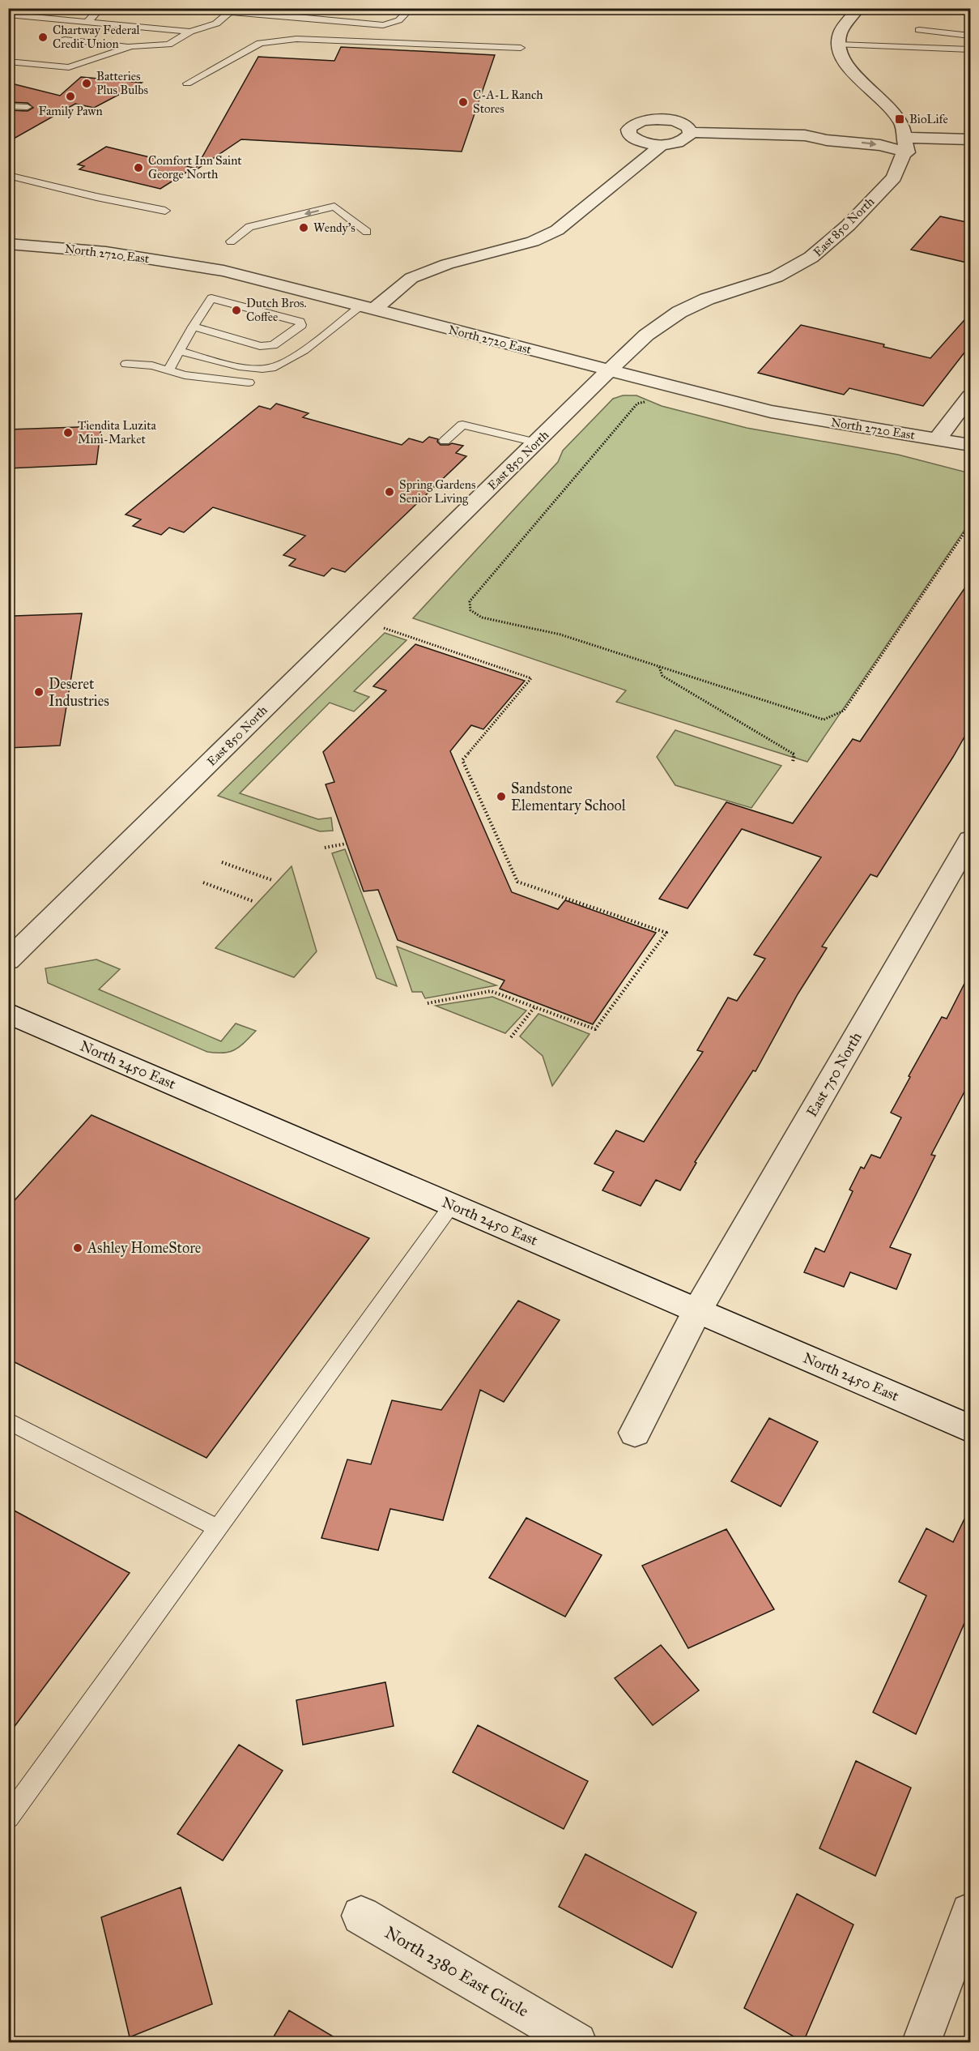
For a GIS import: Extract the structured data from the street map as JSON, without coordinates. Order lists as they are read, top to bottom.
{
  "streets": {
    "street": [
      "East 850 North",
      "North 2720 East",
      "North 2450 East",
      "East 750 North",
      "North 2380 East Circle"
    ]
  },
  "crossings": [
    ["East 850 North", "North 2720 East"],
    ["North 2450 East", "East 750 North"]
  ],
  "places": {
    "other": [
      "Chartway Federal Credit Union",
      "Batteries Plus Bulbs",
      "Family Pawn",
      "C-A-L Ranch Stores",
      "Comfort Inn Saint George North",
      "Wendy's",
      "Dutch Bros. Coffee",
      "Tiendita Luzita Mini-Market",
      "Spring Gardens Senior Living",
      "Deseret Industries",
      "Sandstone Elementary School",
      "Ashley HomeStore"
    ],
    "transit": ["BioLife"]
  }
}
